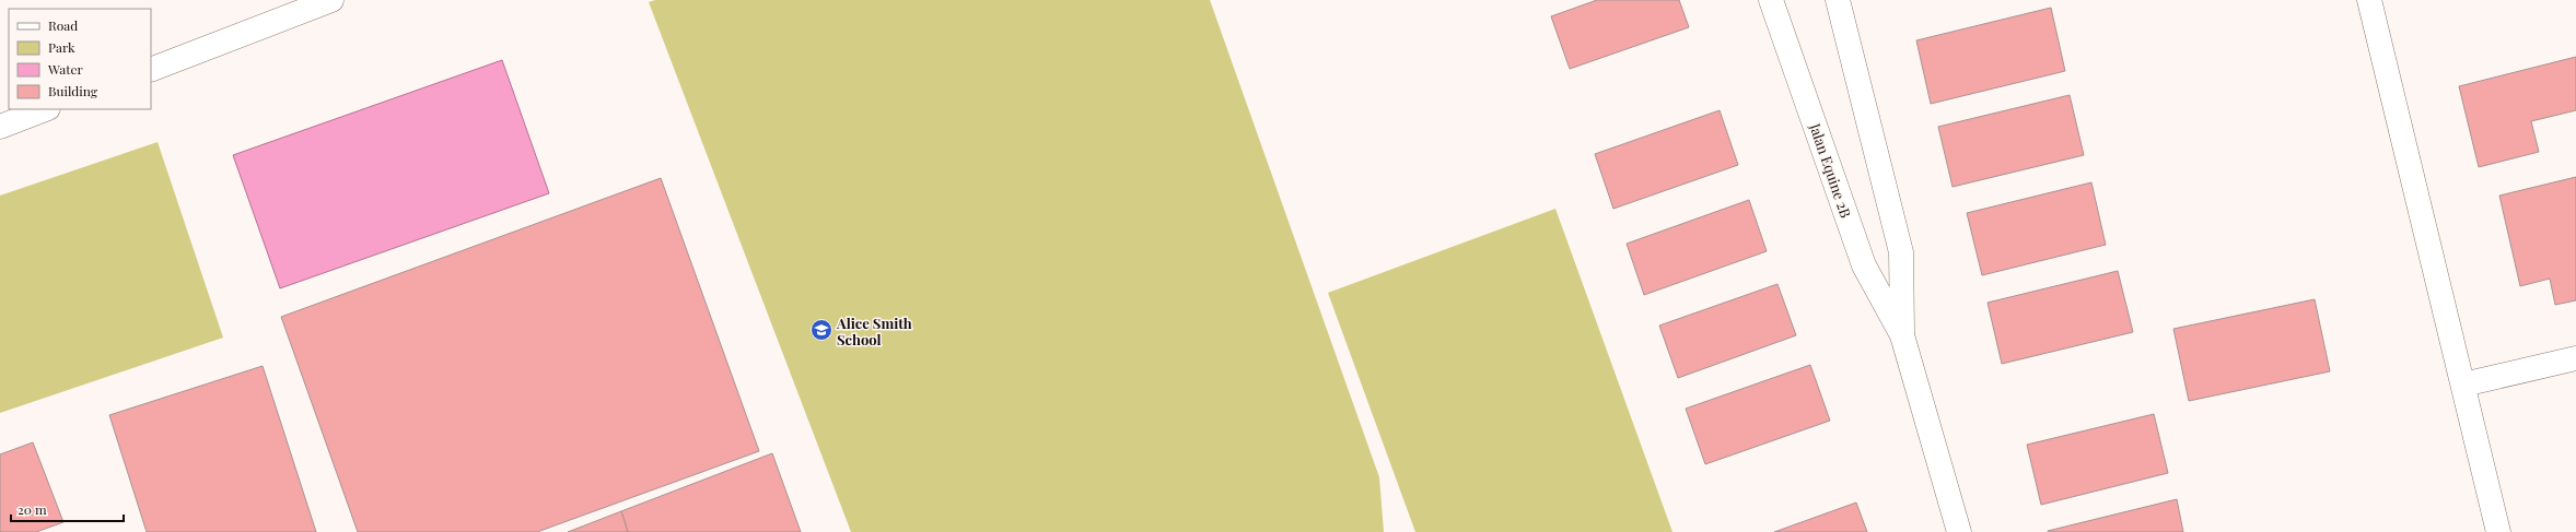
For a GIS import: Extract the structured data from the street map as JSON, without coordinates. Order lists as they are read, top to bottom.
{
  "streets": {
    "street": ["Jalan Equine 2B"]
  },
  "places": {
    "school or university": ["Alice Smith School"]
  },
  "legend": [
    "Road",
    "Park",
    "Water",
    "Building"
  ],
  "scale_bar": "20 m"
}
